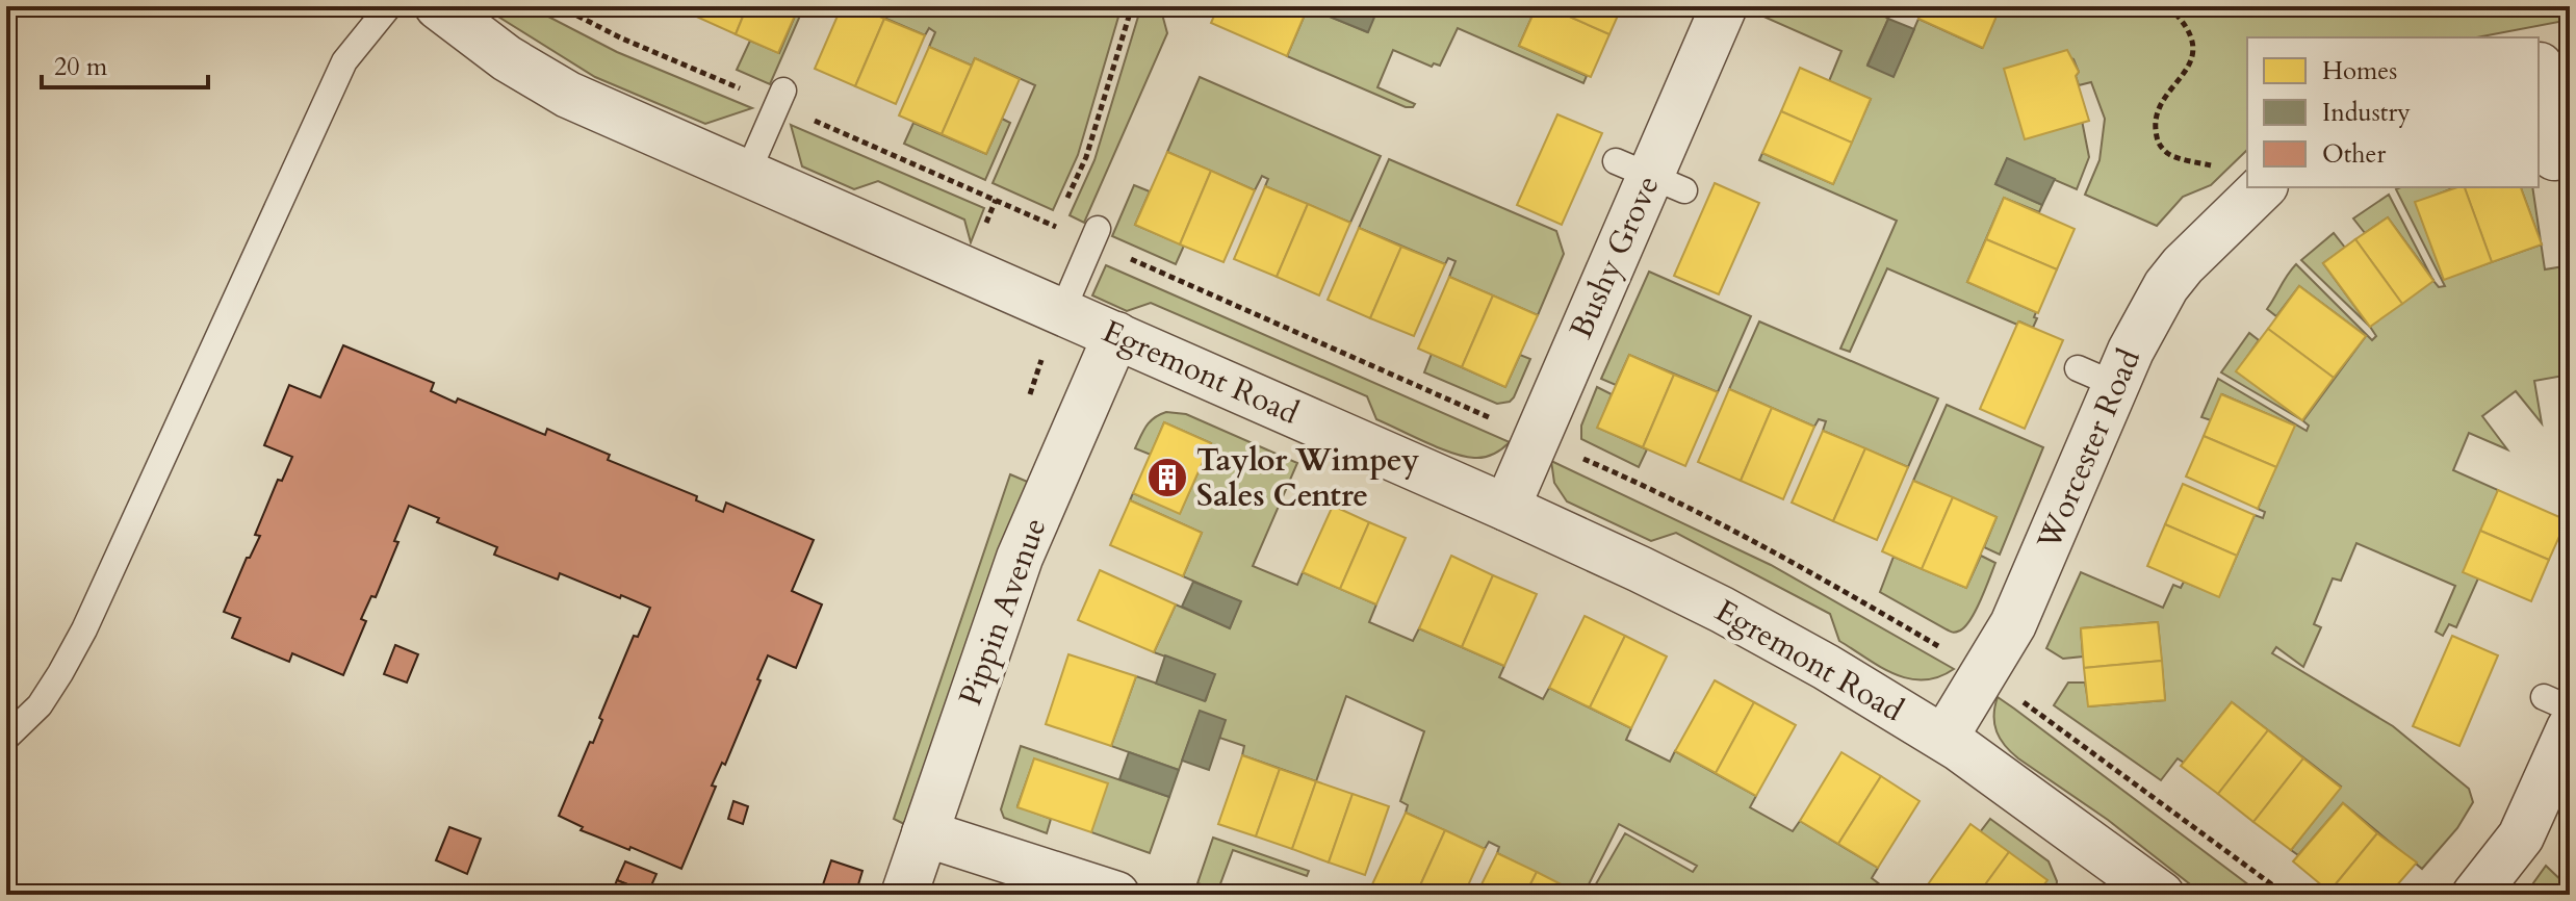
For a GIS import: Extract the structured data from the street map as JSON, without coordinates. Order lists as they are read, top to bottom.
{
  "streets": {
    "street": [
      "Bushy Grove",
      "Egremont Road",
      "Worcester Road",
      "Pippin Avenue"
    ]
  },
  "crossings": [
    ["Bushy Grove", "Egremont Road"],
    ["Egremont Road", "Worcester Road"],
    ["Egremont Road", "Pippin Avenue"]
  ],
  "places": {
    "building": ["Taylor Wimpey Sales Centre"]
  },
  "legend": ["Homes", "Industry", "Other"],
  "scale_bar": "20 m"
}
